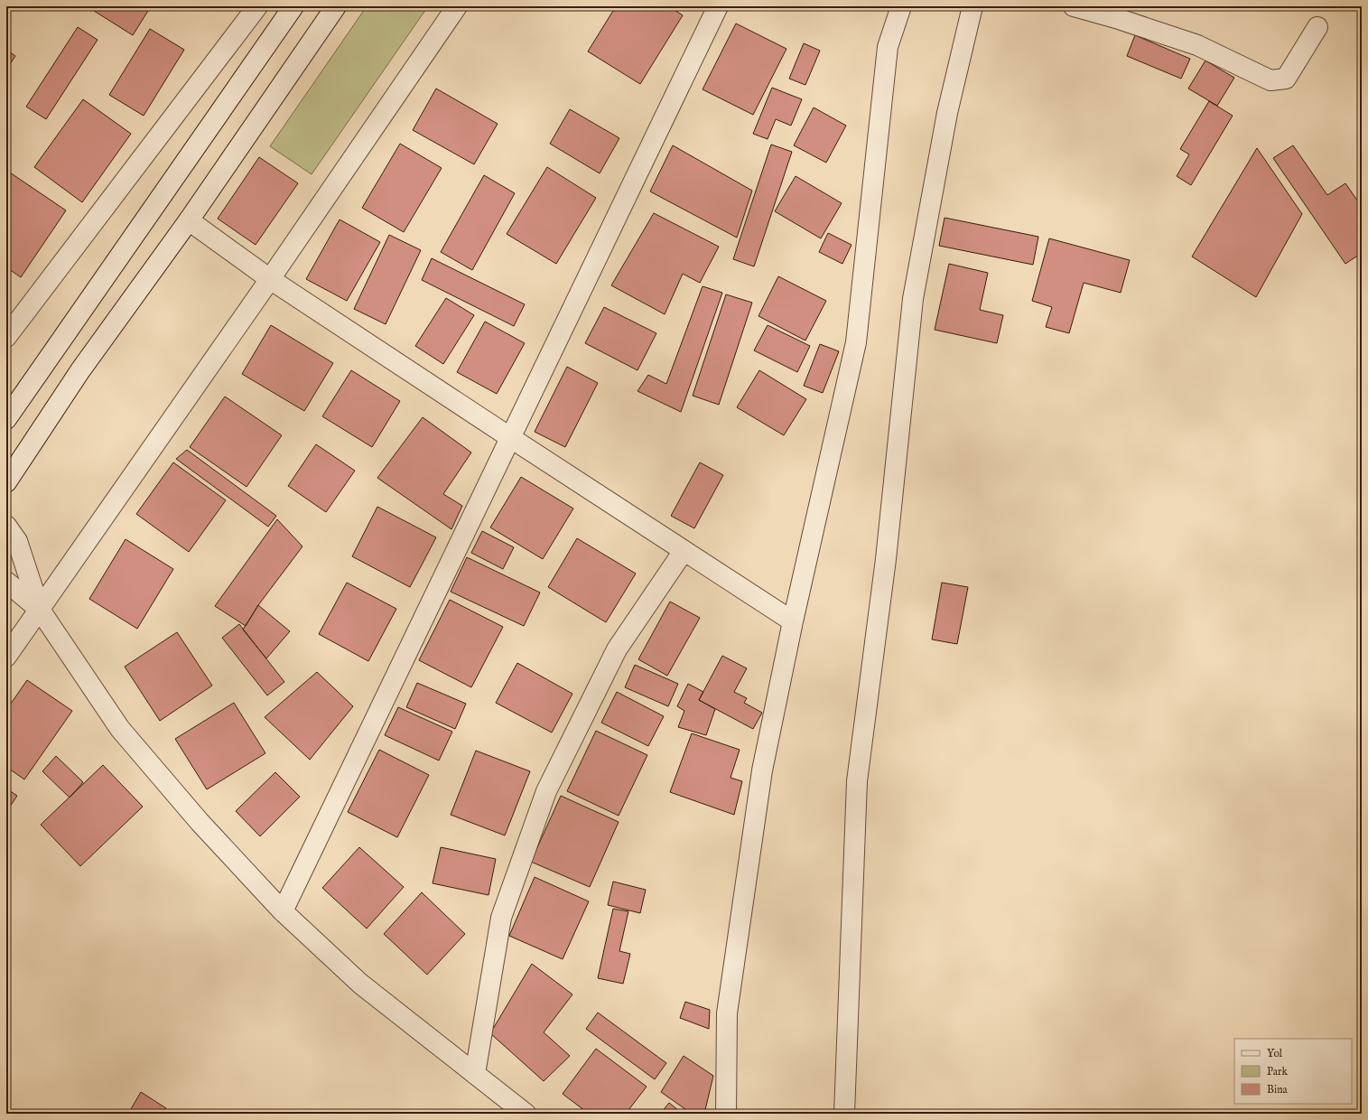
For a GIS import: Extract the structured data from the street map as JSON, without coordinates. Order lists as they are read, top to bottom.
{
  "legend": ["Yol", "Park", "Bina"]
}
